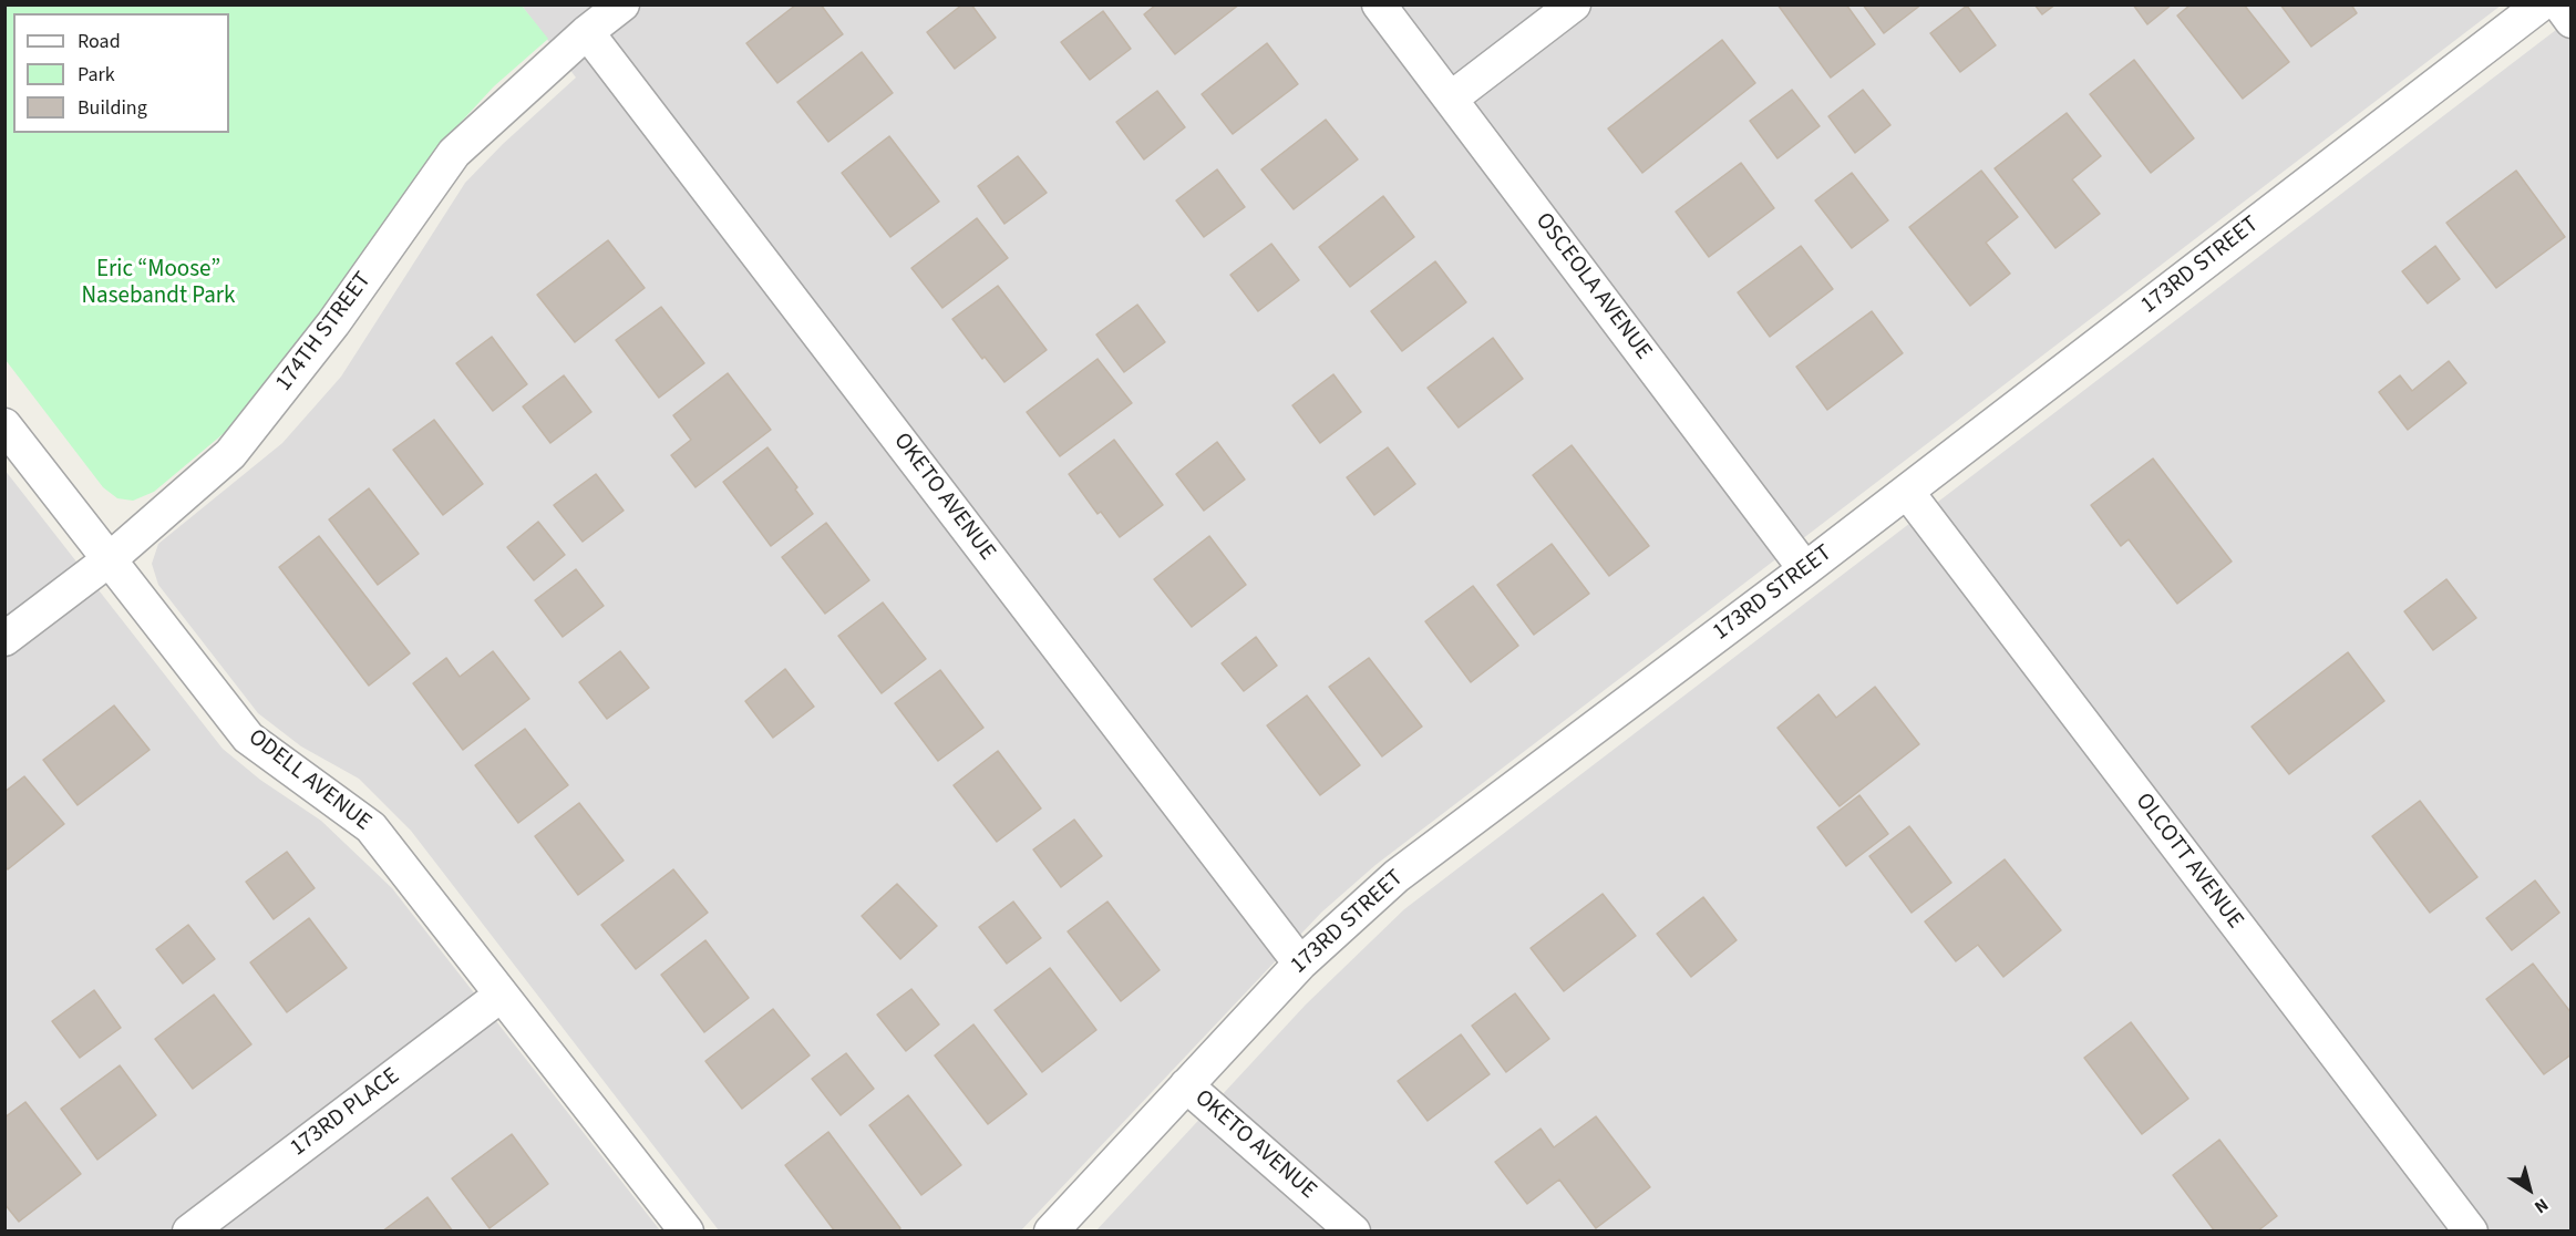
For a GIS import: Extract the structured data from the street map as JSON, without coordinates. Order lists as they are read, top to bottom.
{
  "streets": {
    "street": [
      "173RD STREET",
      "OSCEOLA AVENUE",
      "174TH STREET",
      "OKETO AVENUE",
      "ODELL AVENUE",
      "OLCOTT AVENUE",
      "173RD PLACE"
    ]
  },
  "crossings": [
    ["173RD STREET", "OSCEOLA AVENUE"],
    ["173RD STREET", "OKETO AVENUE"],
    ["173RD STREET", "OLCOTT AVENUE"],
    ["174TH STREET", "OKETO AVENUE"],
    ["174TH STREET", "ODELL AVENUE"],
    ["ODELL AVENUE", "173RD PLACE"]
  ],
  "parks": ["Eric “Moose” Nasebandt Park"],
  "legend": ["Road", "Park", "Building"],
  "north": "bottom right"
}
